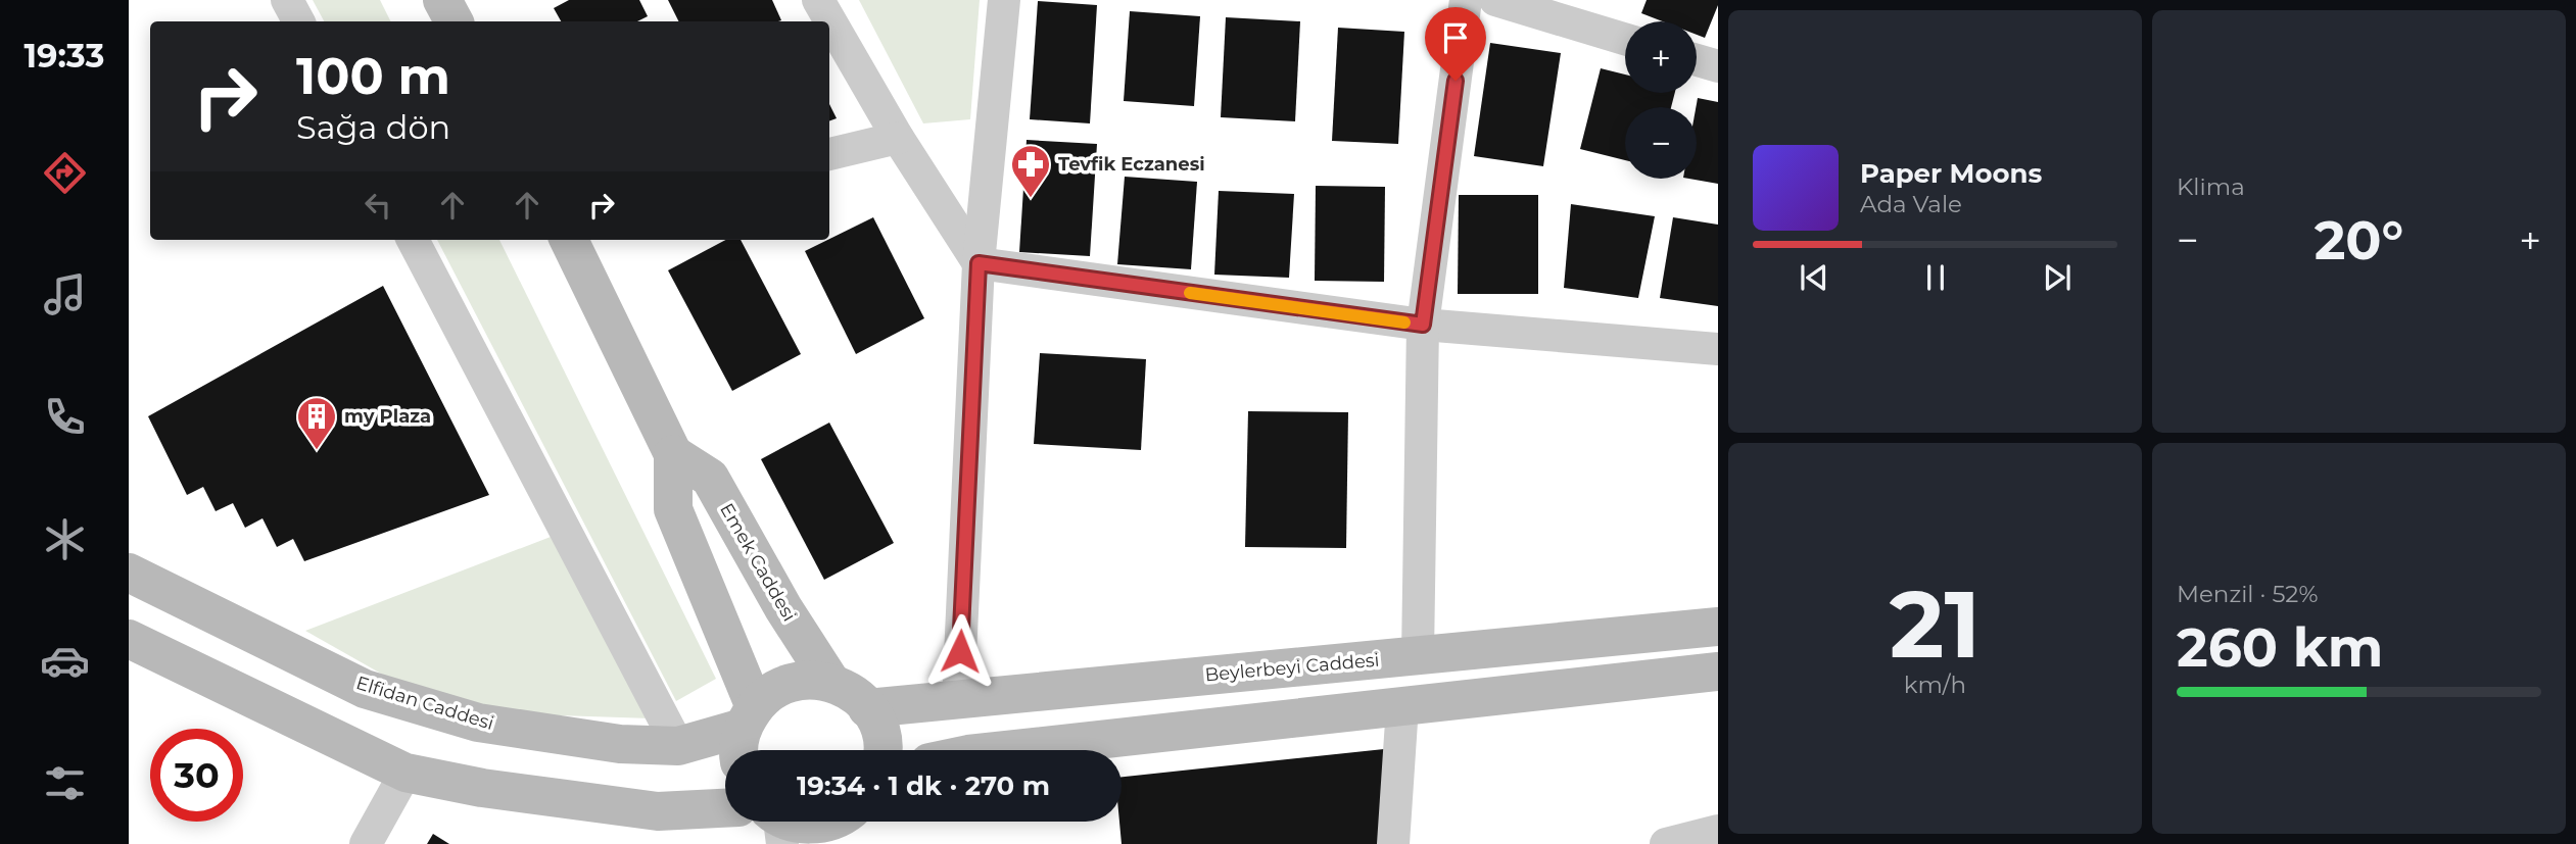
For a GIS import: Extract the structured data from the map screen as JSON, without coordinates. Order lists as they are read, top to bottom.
{
  "streets": {
    "street": ["Emek Caddesi", "Beylerbeyi Caddesi", "Elfidan Caddesi"]
  },
  "crossings": [
    ["Emek Caddesi", "Beylerbeyi Caddesi"],
    ["Emek Caddesi", "Elfidan Caddesi"]
  ],
  "places": {
    "pharmacy": ["Tevfik Eczanesi"],
    "building": ["my Plaza"]
  },
  "page": {
    "tabs": "19:33",
    "tile": [
      "Klima",
      ["21", "km/h"],
      ["Menzil · 52%", "260 km"]
    ],
    "map_buttons": ["+", "−"],
    "turn": ["100 m", "Sağa dön"],
    "song": ["Paper Moons", "Ada Vale"],
    "heat": ["−", "20°", "+"],
    "limit": "30",
    "trip": "19:34 · 1 dk · 270 m"
  }
}
